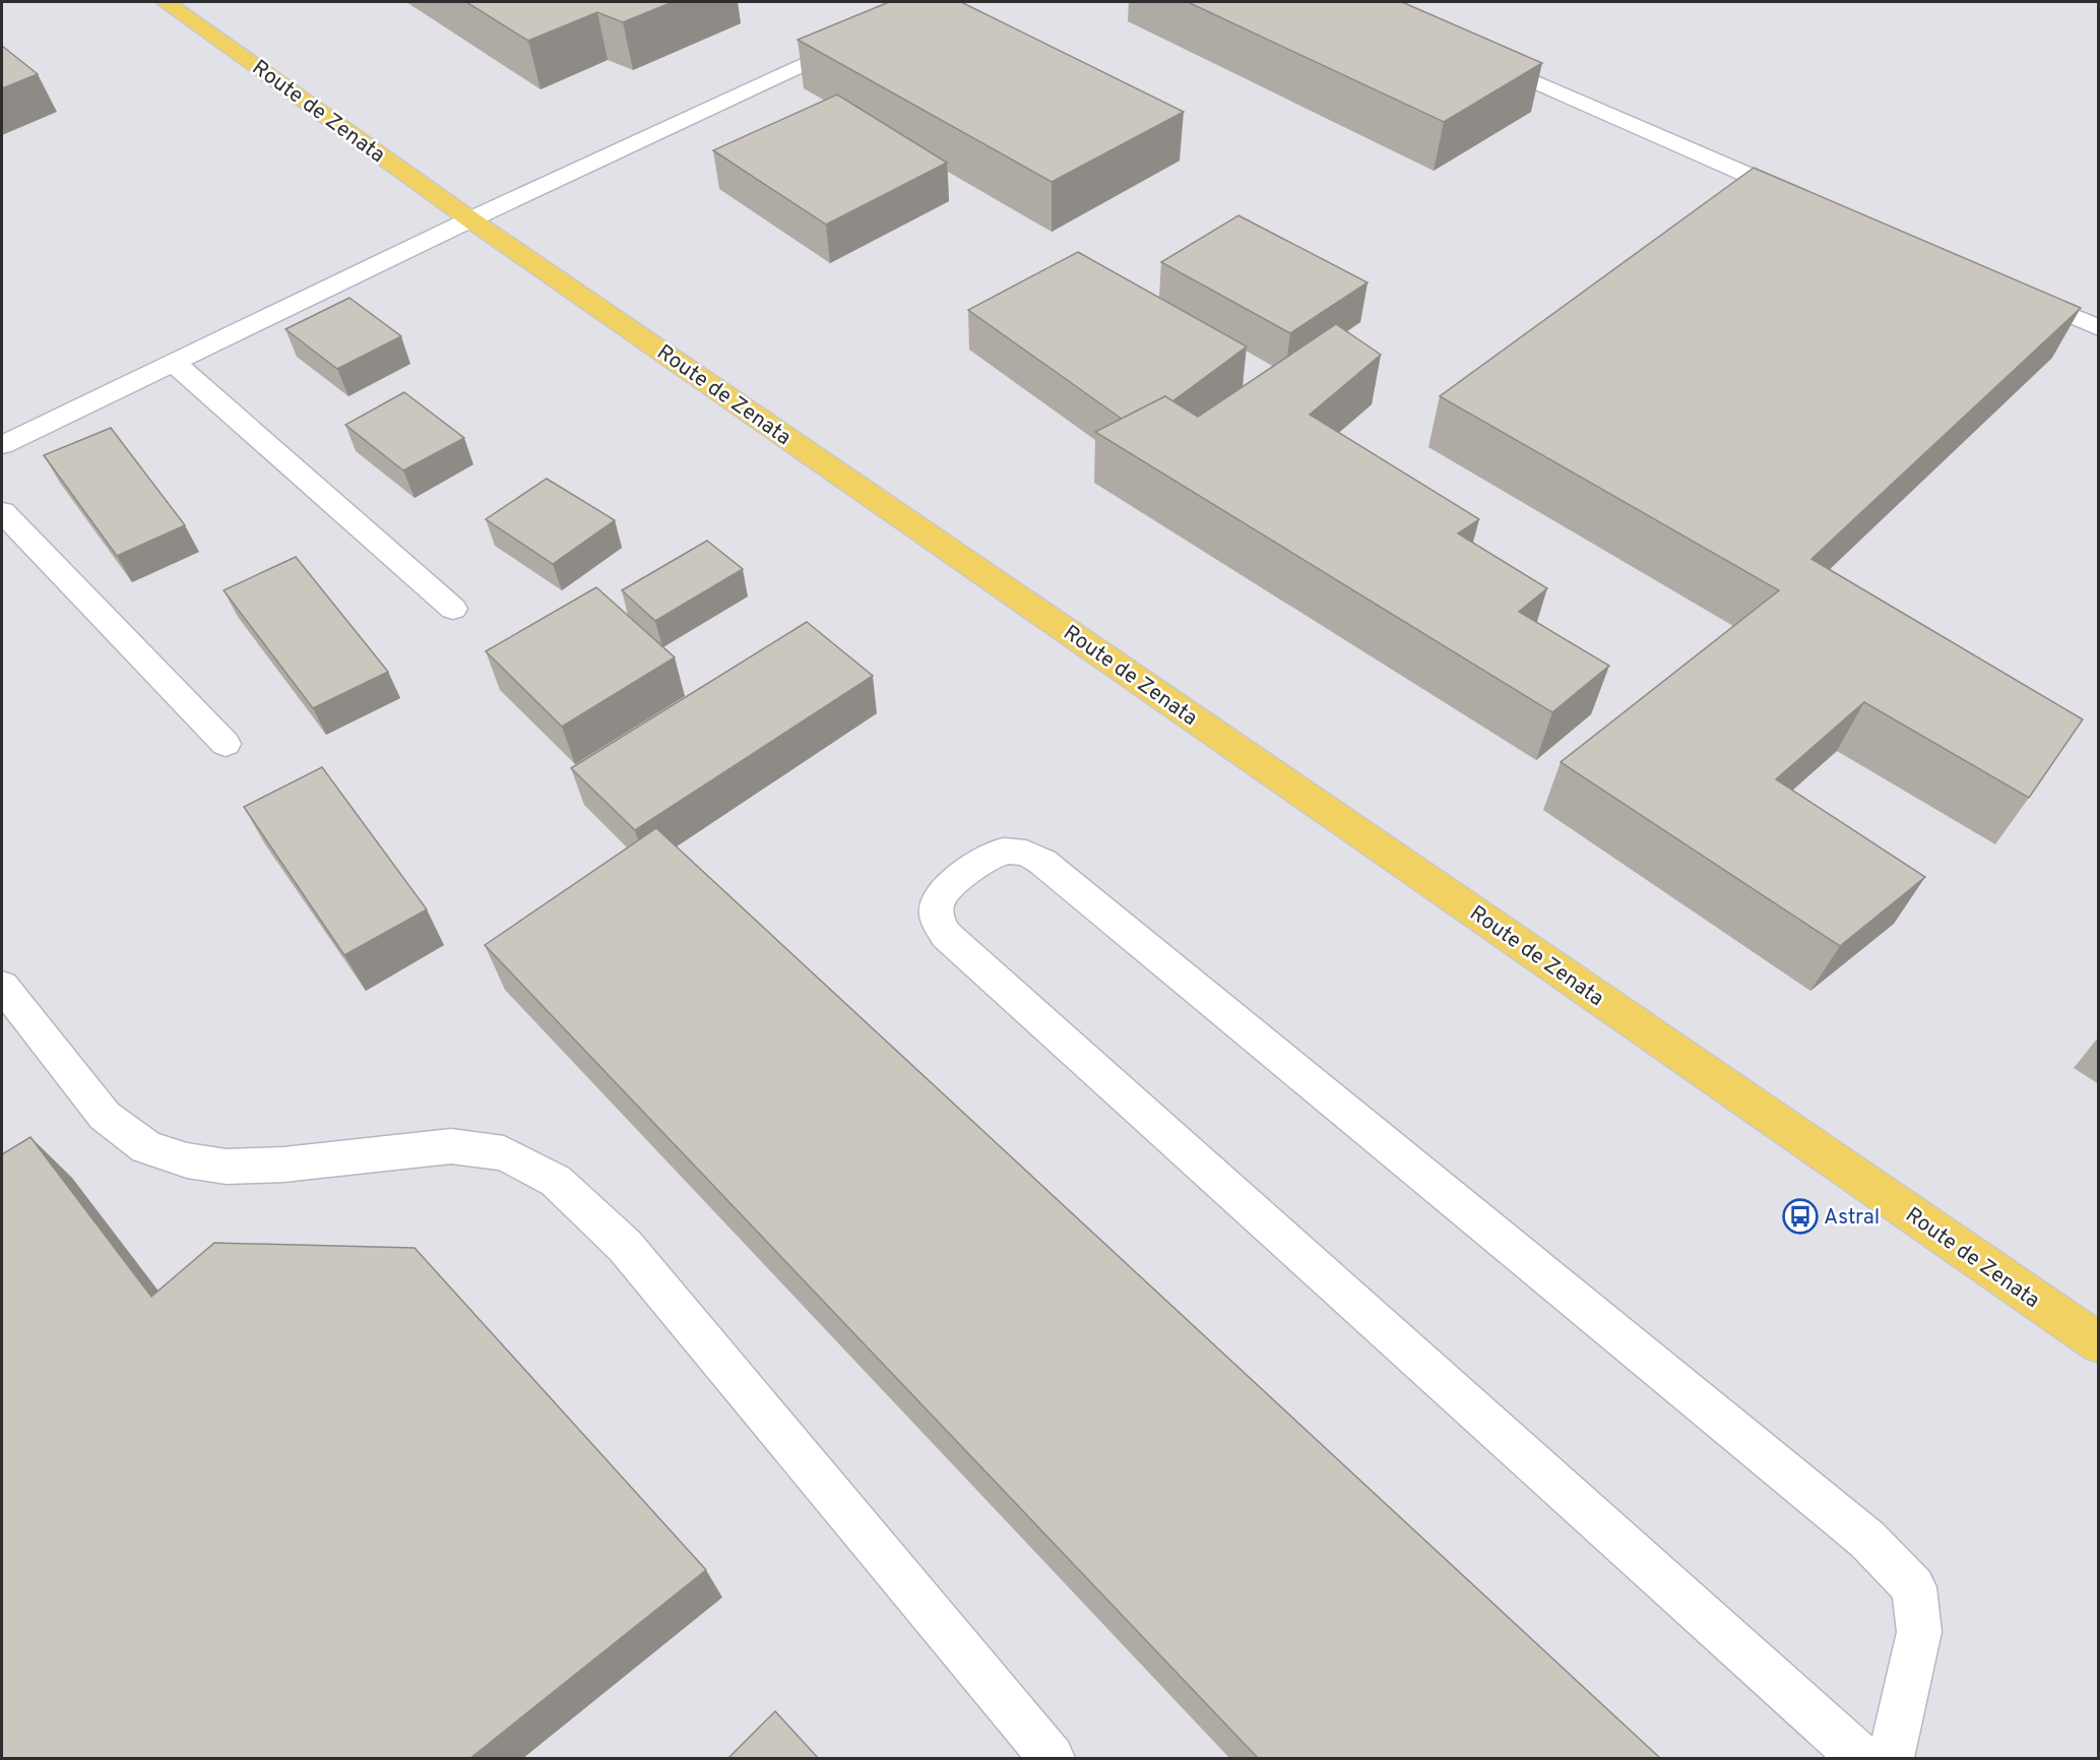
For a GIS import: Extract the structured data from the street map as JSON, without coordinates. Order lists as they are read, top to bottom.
{
  "streets": {
    "main road": ["Route de Zenata"]
  },
  "places": {
    "bus stop": ["Astral"]
  }
}
